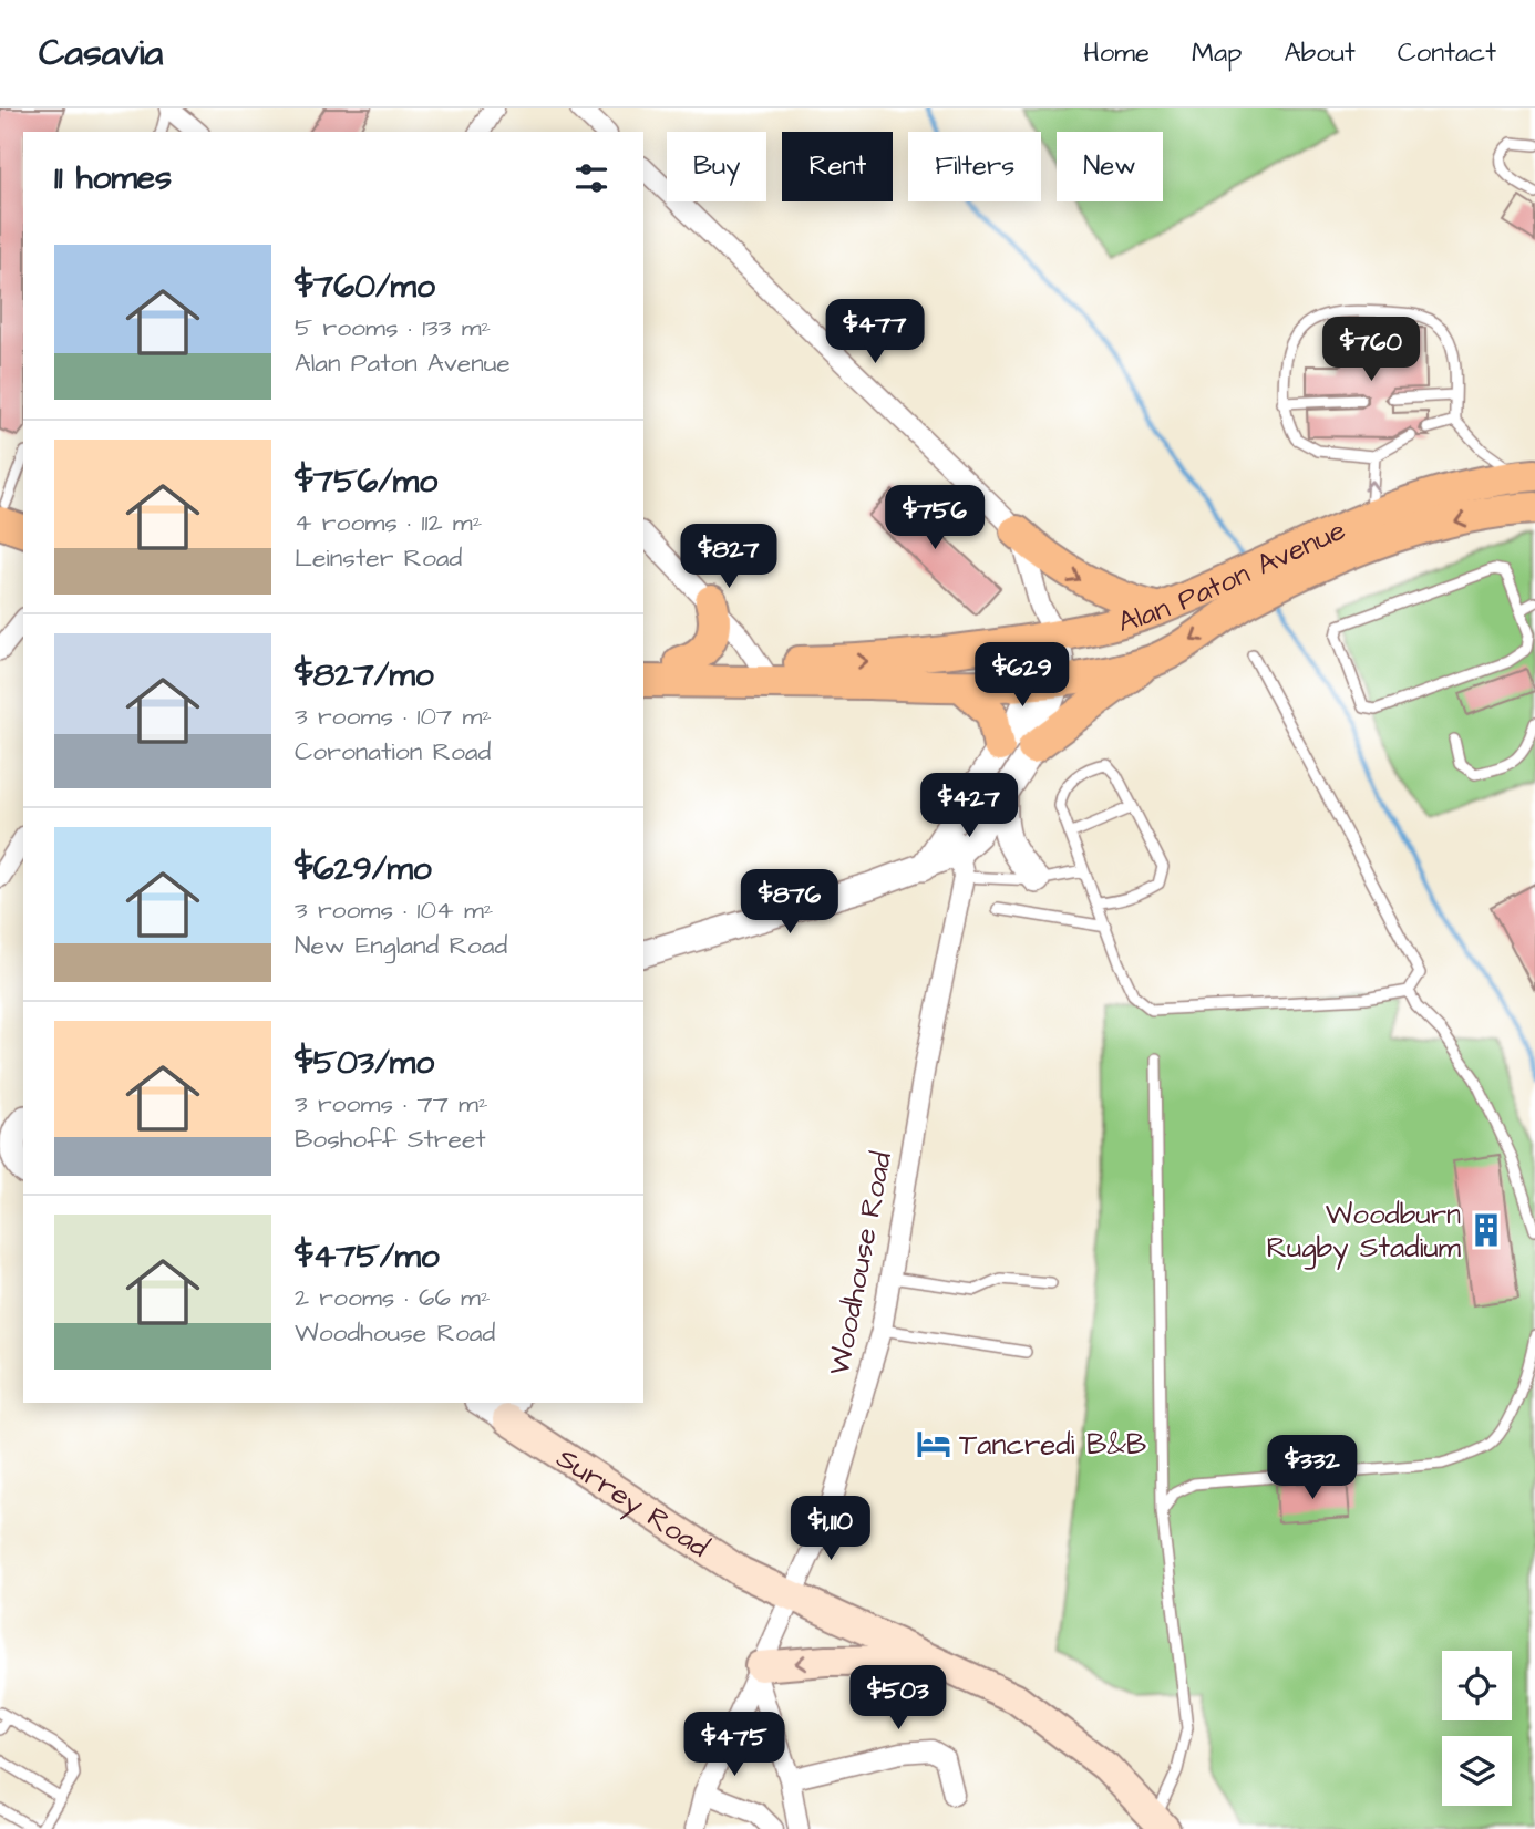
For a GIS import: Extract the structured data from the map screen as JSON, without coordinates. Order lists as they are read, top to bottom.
{
  "streets": {
    "main road": ["Alan Paton Avenue", "Surrey Road"],
    "street": ["Woodhouse Road"]
  },
  "crossings": [
    ["Woodhouse Road", "Surrey Road"]
  ],
  "places": {
    "building": ["Woodburn Rugby Stadium"],
    "hotel": ["Tancredi B&B"]
  },
  "page": {
    "header": "Casavia",
    "nav": [
      "Home",
      "Map",
      "About",
      "Contact"
    ],
    "chip": [
      "Buy",
      "Rent",
      "Filters",
      "New"
    ],
    "heading": "11 homes",
    "list": [
      {
        "name": "$760/mo",
        "note": "5 rooms · 133 m² · Alan Paton Avenue"
      },
      {
        "name": "$756/mo",
        "note": "4 rooms · 112 m² · Leinster Road"
      },
      {
        "name": "$827/mo",
        "note": "3 rooms · 107 m² · Coronation Road"
      },
      {
        "name": "$629/mo",
        "note": "3 rooms · 104 m² · New England Road"
      },
      {
        "name": "$503/mo",
        "note": "3 rooms · 77 m² · Boshoff Street"
      },
      {
        "name": "$475/mo",
        "note": "2 rooms · 66 m² · Woodhouse Road"
      }
    ],
    "price": [
      "$477",
      "$760",
      "$756",
      "$827",
      "$629",
      "$427",
      "$876",
      "$332",
      "$1,110",
      "$503",
      "$475"
    ]
  }
}
